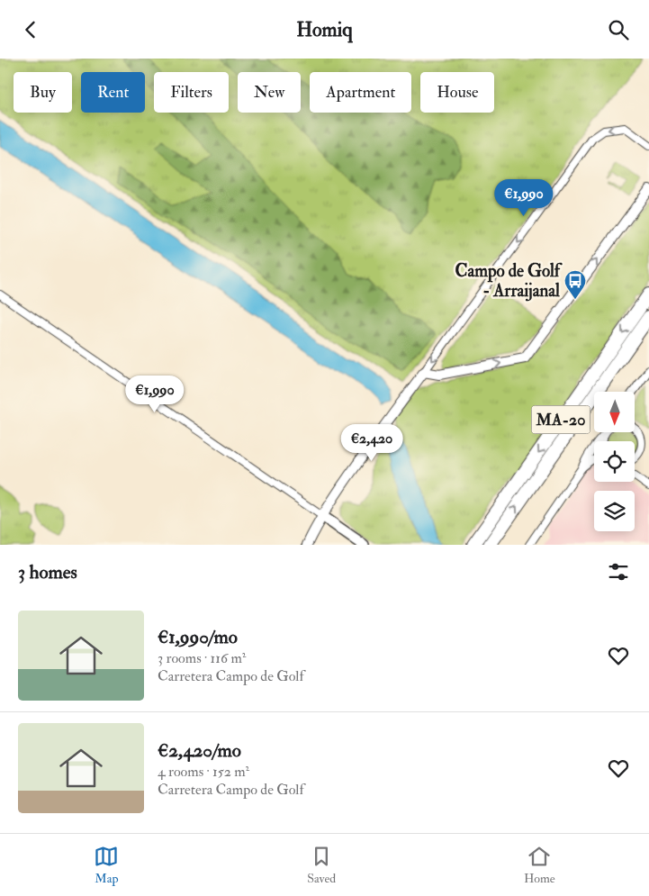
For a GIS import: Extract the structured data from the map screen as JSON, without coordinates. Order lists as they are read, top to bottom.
{
  "streets": {
    "highway": ["MA-20"]
  },
  "places": {
    "bus stop": ["Campo de Golf - Arraijanal"]
  },
  "north": "bottom",
  "page": {
    "header": "Homiq",
    "chip": [
      "Buy",
      "Rent",
      "Filters",
      "New",
      "Apartment",
      "House"
    ],
    "price": ["€1,990", "€1,990", "€2,420"],
    "heading": "3 homes",
    "list": [
      {
        "name": "€1,990/mo",
        "note": "3 rooms · 116 m² · Carretera Campo de Golf"
      },
      {
        "name": "€2,420/mo",
        "note": "4 rooms · 152 m² · Carretera Campo de Golf"
      }
    ],
    "tabs": ["Map", "Saved", "Home"]
  }
}
